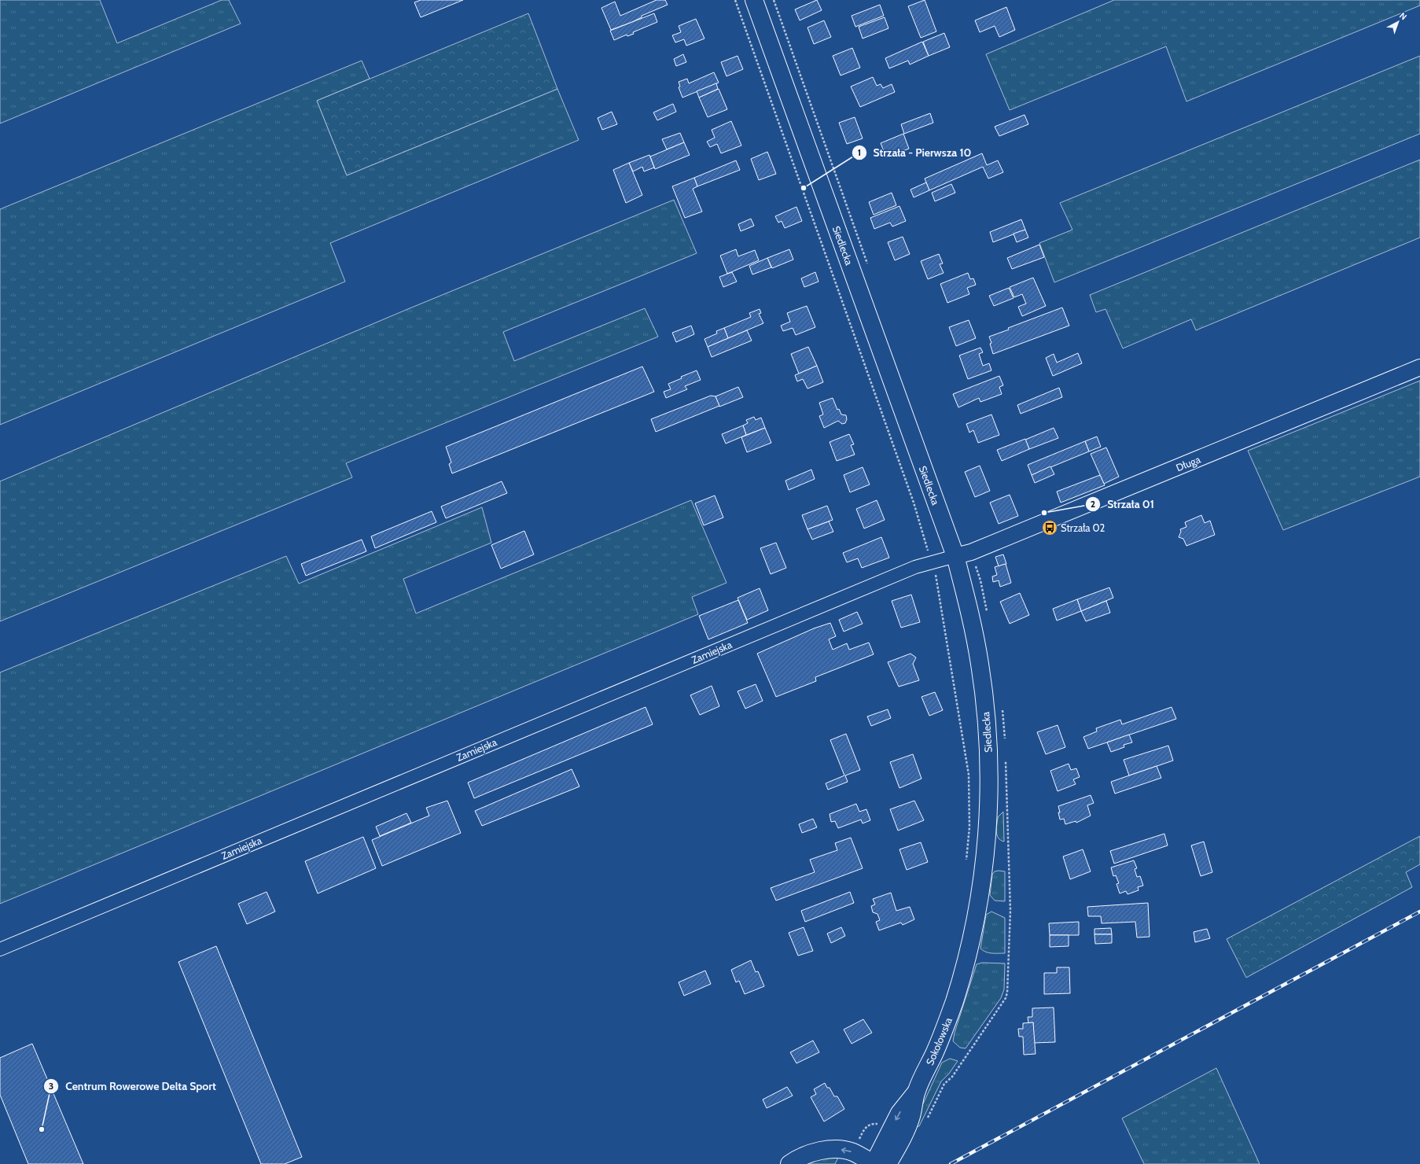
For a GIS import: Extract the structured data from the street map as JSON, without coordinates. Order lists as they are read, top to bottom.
{
  "streets": {
    "main road": ["Siedlecka", "Sokołowska"],
    "street": ["Długa", "Zamiejska"]
  },
  "crossings": [
    ["Siedlecka", "Długa"],
    ["Siedlecka", "Zamiejska"],
    ["Siedlecka", "Sokołowska"],
    ["Długa", "Zamiejska"]
  ],
  "places": {
    "other": ["Strzała - Pierwsza 10", "Strzała 01", "Centrum Rowerowe Delta Sport"],
    "bus stop": ["Strzała 02"]
  },
  "north": "top right"
}
